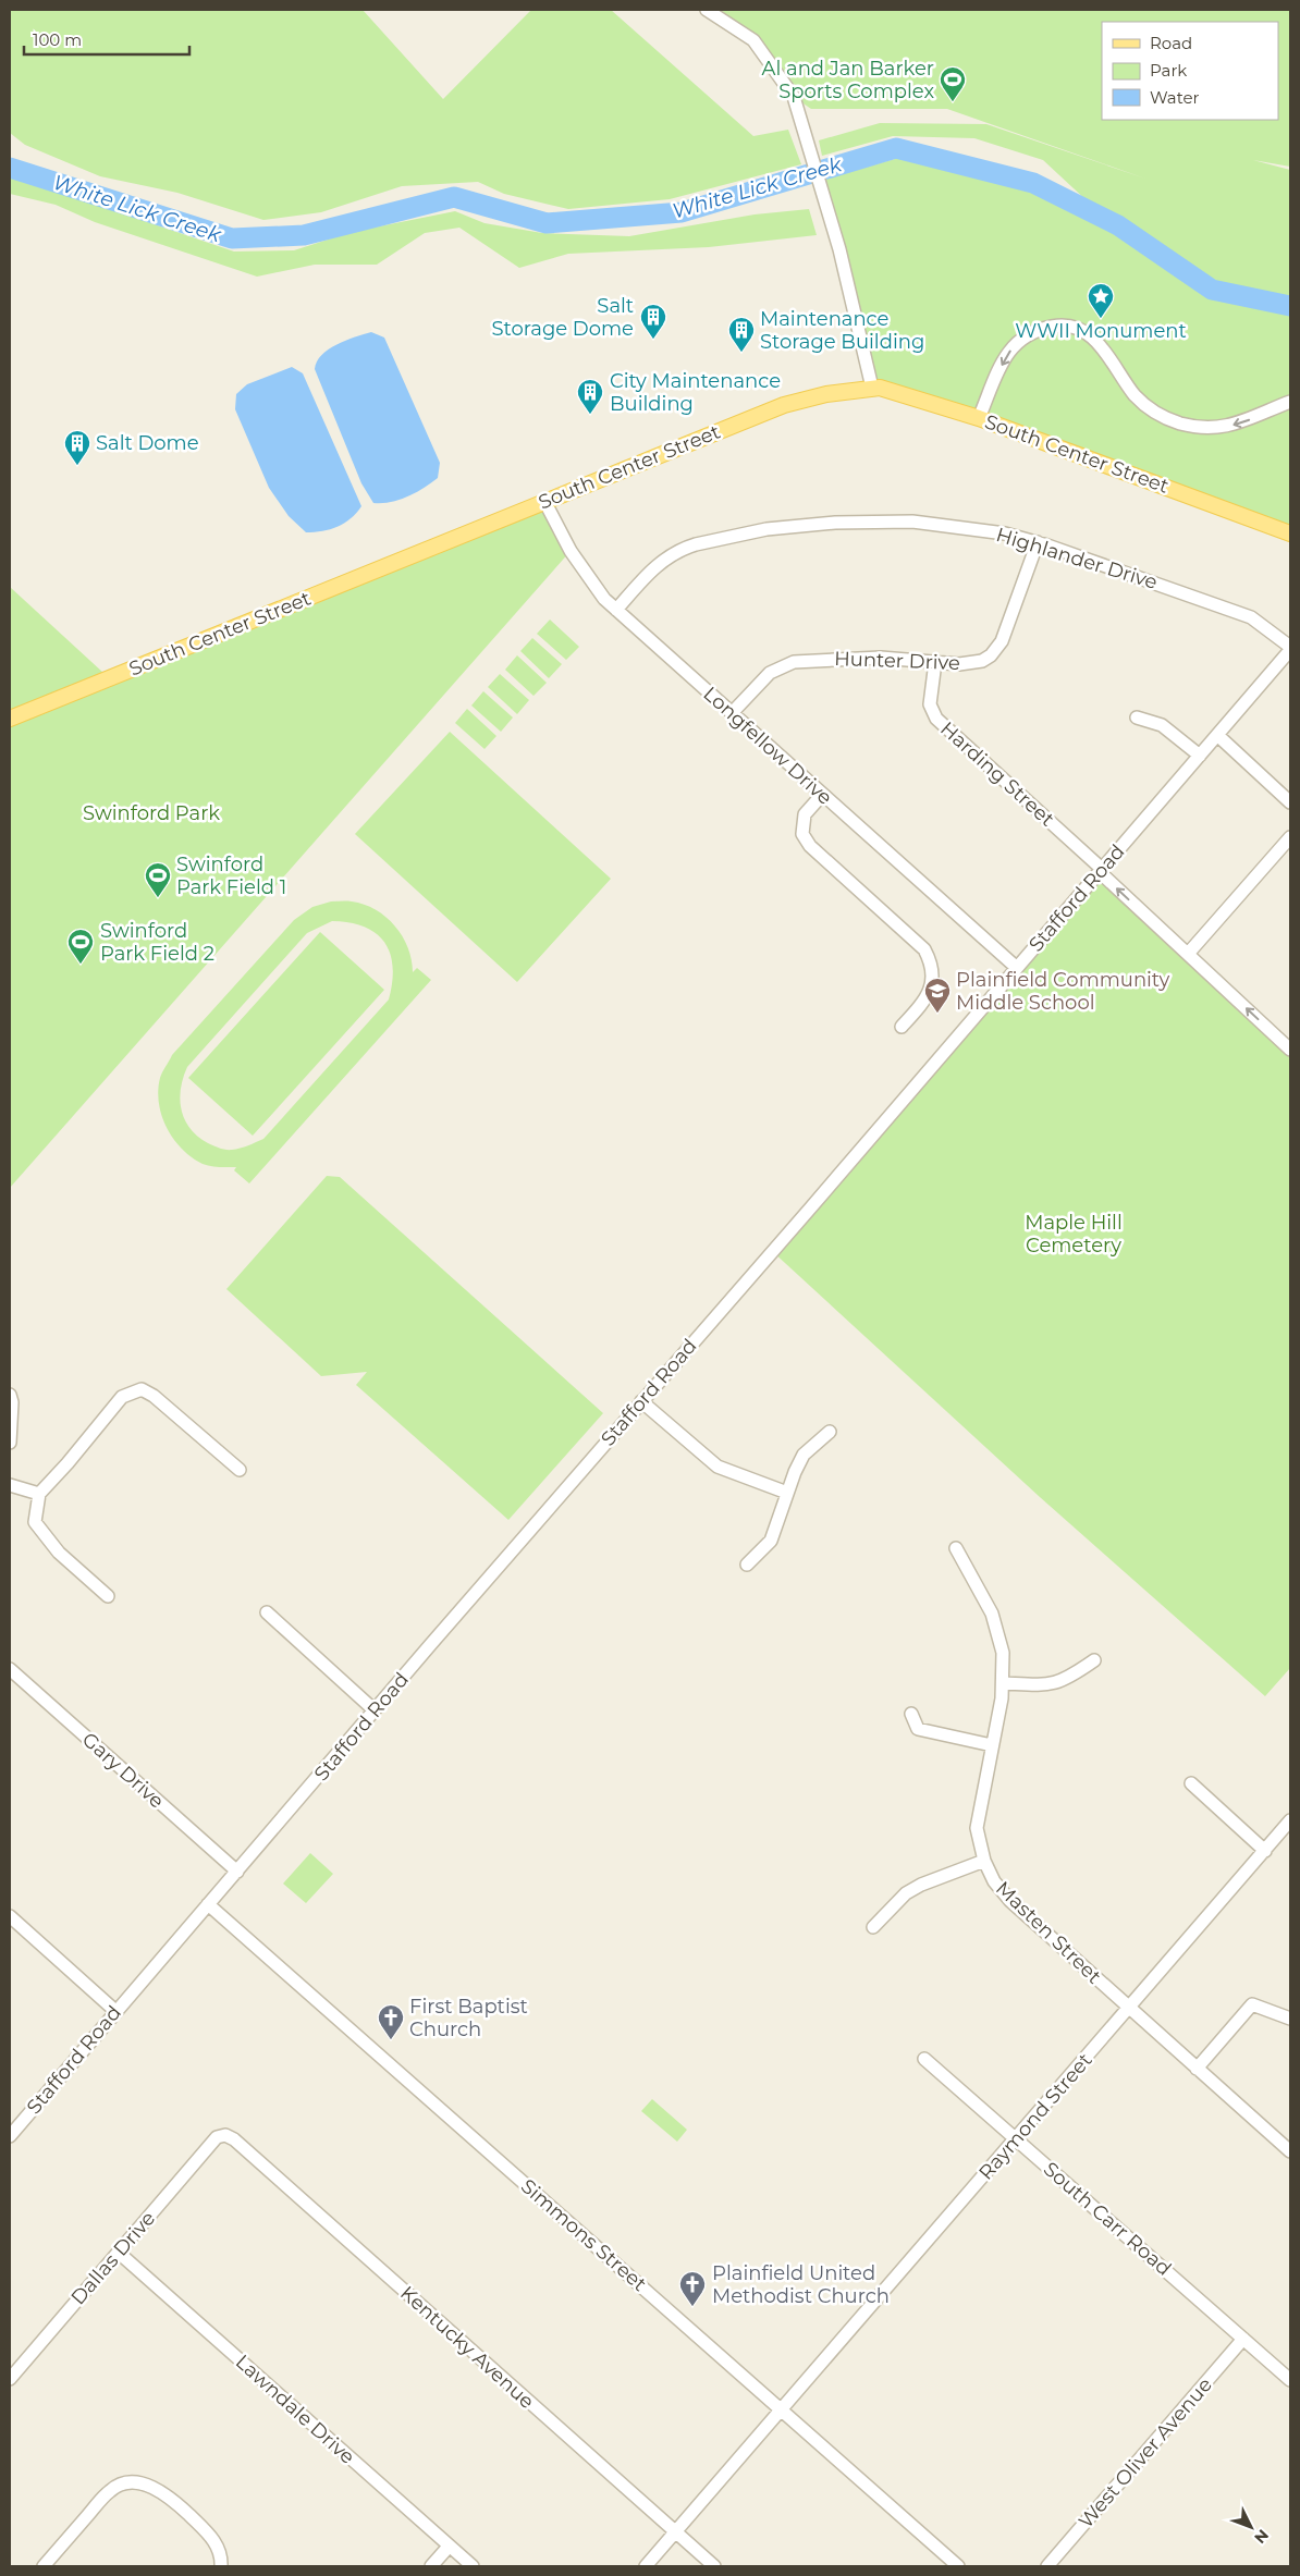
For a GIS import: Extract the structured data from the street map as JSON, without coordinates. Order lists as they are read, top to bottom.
{
  "streets": {
    "main road": ["South Center Street"],
    "street": [
      "Highlander Drive",
      "Hunter Drive",
      "Longfellow Drive",
      "Harding Street",
      "Stafford Road",
      "Gary Drive",
      "Masten Street",
      "Raymond Street",
      "South Carr Road",
      "Simmons Street",
      "Dallas Drive",
      "Kentucky Avenue",
      "Lawndale Drive",
      "West Oliver Avenue"
    ]
  },
  "crossings": [
    ["South Center Street", "Longfellow Drive"],
    ["Highlander Drive", "Hunter Drive"],
    ["Highlander Drive", "Longfellow Drive"],
    ["Highlander Drive", "Stafford Road"],
    ["Hunter Drive", "Longfellow Drive"],
    ["Hunter Drive", "Harding Street"],
    ["Longfellow Drive", "Stafford Road"],
    ["Harding Street", "Stafford Road"],
    ["Stafford Road", "Gary Drive"],
    ["Stafford Road", "Simmons Street"],
    ["Masten Street", "Raymond Street"],
    ["Raymond Street", "South Carr Road"],
    ["Raymond Street", "Simmons Street"],
    ["Raymond Street", "Kentucky Avenue"],
    ["South Carr Road", "West Oliver Avenue"],
    ["Dallas Drive", "Kentucky Avenue"],
    ["Dallas Drive", "Lawndale Drive"]
  ],
  "one_way": ["Harding Street"],
  "water": ["White Lick Creek"],
  "parks": ["Swinford Park", "Maple Hill Cemetery"],
  "places": {
    "sports": ["Al and Jan Barker Sports Complex", "Swinford Park Field 1", "Swinford Park Field 2"],
    "place": ["WWII Monument"],
    "building": [
      "Salt Storage Dome",
      "Maintenance Storage Building",
      "City Maintenance Building",
      "Salt Dome"
    ],
    "school or university": ["Plainfield Community Middle School"],
    "church": ["First Baptist Church", "Plainfield United Methodist Church"]
  },
  "legend": ["Road", "Park", "Water"],
  "scale_bar": "100 m",
  "north": "bottom right"
}
